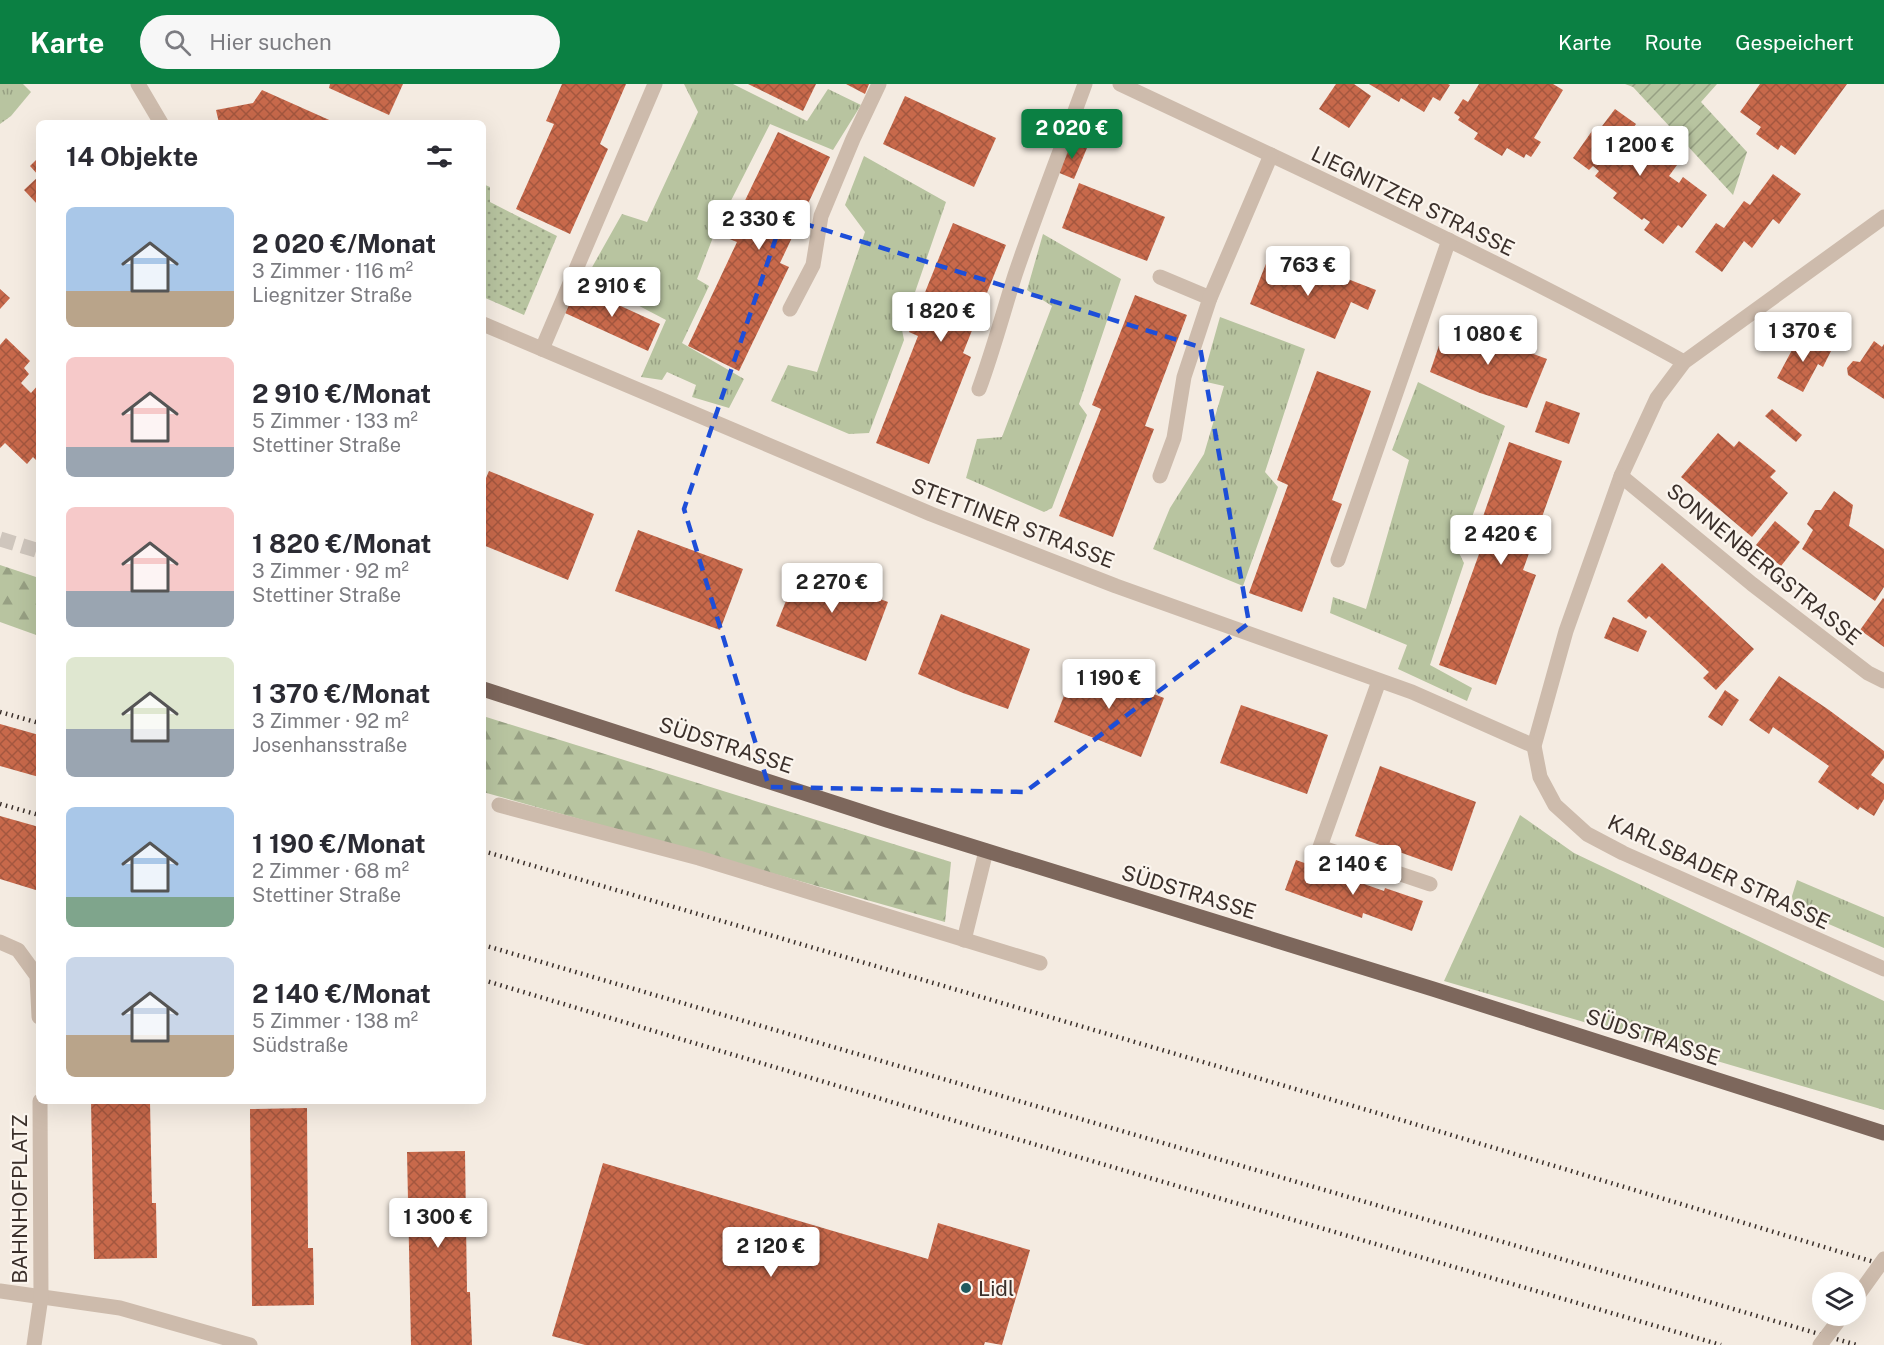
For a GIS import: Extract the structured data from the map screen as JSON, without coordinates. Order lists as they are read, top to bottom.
{
  "streets": {
    "main road": ["SÜDSTRASSE"],
    "street": [
      "LIEGNITZER STRASSE",
      "STETTINER STRASSE",
      "SONNENBERGSTRASSE",
      "KARLSBADER STRASSE",
      "BAHNHOFPLATZ"
    ]
  },
  "crossings": [
    ["LIEGNITZER STRASSE", "KARLSBADER STRASSE"],
    ["STETTINER STRASSE", "KARLSBADER STRASSE"],
    ["SONNENBERGSTRASSE", "KARLSBADER STRASSE"]
  ],
  "places": ["Lidl"],
  "page": {
    "header": "Karte",
    "search": "Hier suchen",
    "nav": ["Karte", "Route", "Gespeichert"],
    "price": [
      "2 020 €",
      "1 200 €",
      "2 330 €",
      "763 €",
      "2 910 €",
      "1 820 €",
      "1 370 €",
      "1 080 €",
      "2 420 €",
      "2 270 €",
      "1 190 €",
      "2 140 €",
      "1 300 €",
      "2 120 €"
    ],
    "heading": "14 Objekte",
    "list": [
      {
        "name": "2 020 €/Monat",
        "note": "3 Zimmer · 116 m² · Liegnitzer Straße"
      },
      {
        "name": "2 910 €/Monat",
        "note": "5 Zimmer · 133 m² · Stettiner Straße"
      },
      {
        "name": "1 820 €/Monat",
        "note": "3 Zimmer · 92 m² · Stettiner Straße"
      },
      {
        "name": "1 370 €/Monat",
        "note": "3 Zimmer · 92 m² · Josenhansstraße"
      },
      {
        "name": "1 190 €/Monat",
        "note": "2 Zimmer · 68 m² · Stettiner Straße"
      },
      {
        "name": "2 140 €/Monat",
        "note": "5 Zimmer · 138 m² · Südstraße"
      }
    ]
  }
}
